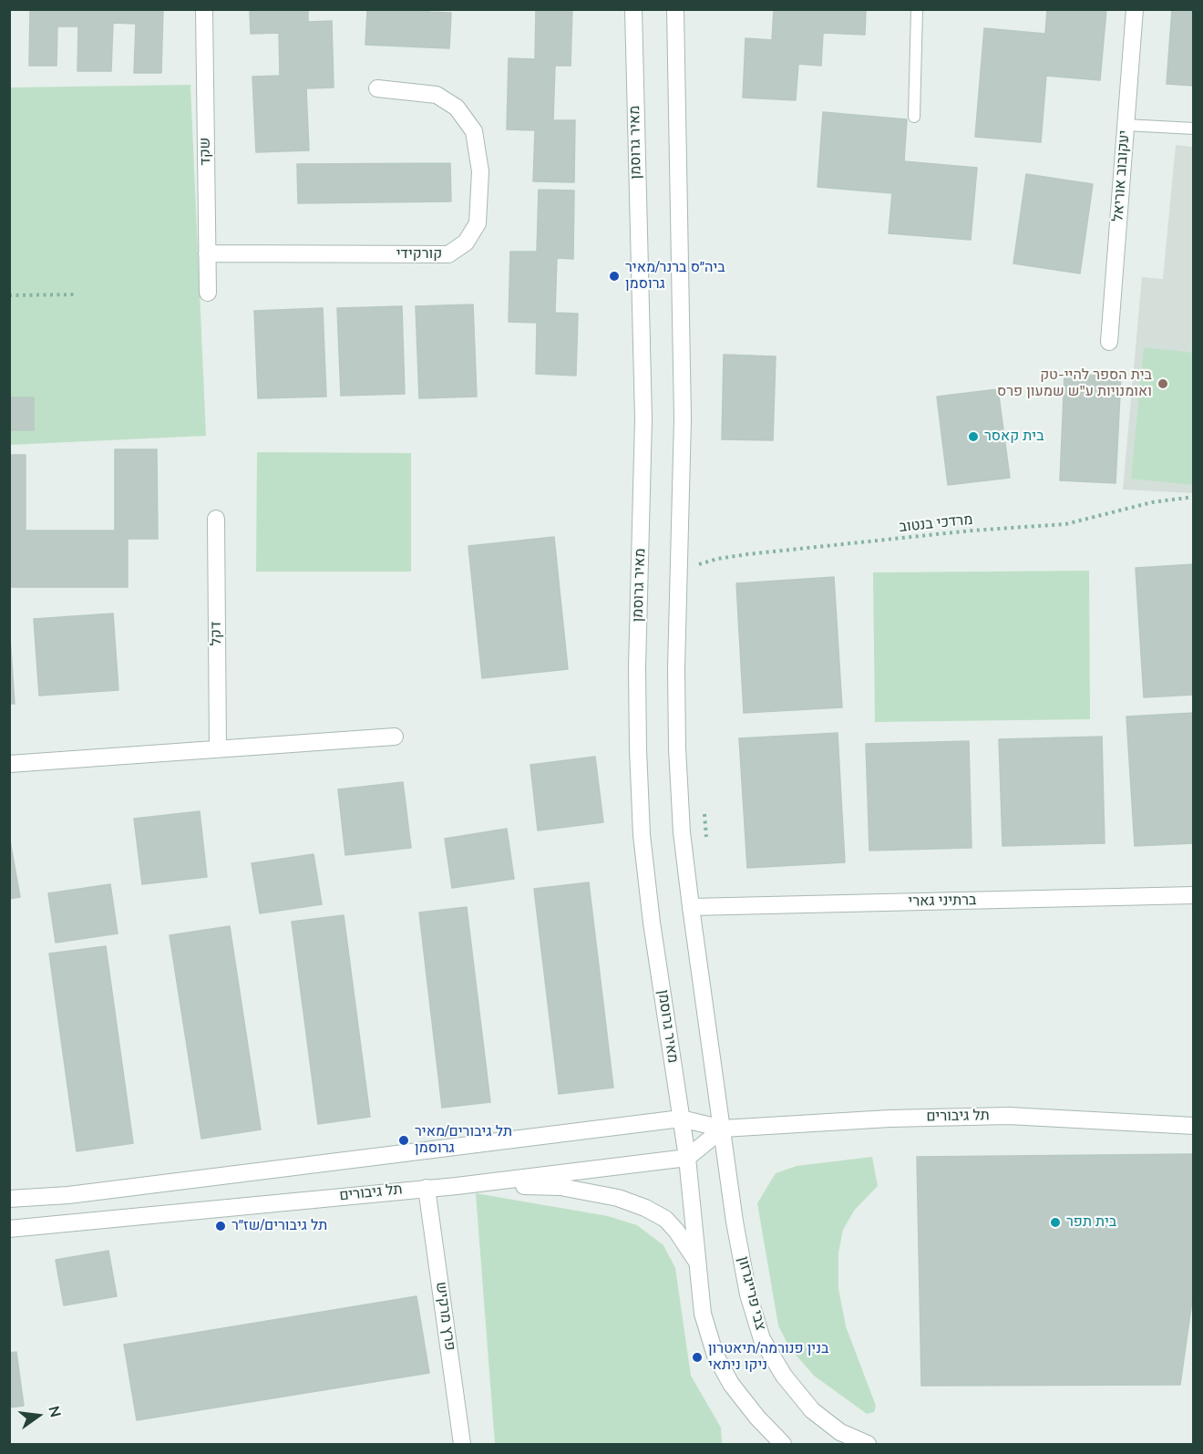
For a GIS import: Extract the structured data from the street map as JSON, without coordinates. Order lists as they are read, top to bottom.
{
  "streets": {
    "street": [
      "מאיר גרוסמן",
      "שקד",
      "יעקובוב אוריאל",
      "קורקידי",
      "דקל",
      "ברתיני גארי",
      "תל גיבורים",
      "צבי פרייגרזון",
      "פרץ מרקיש"
    ],
    "path": ["מרדכי בנטוב"]
  },
  "crossings": [
    ["מאיר גרוסמן", "תל גיבורים"],
    ["שקד", "קורקידי"],
    ["תל גיבורים", "צבי פרייגרזון"],
    ["תל גיבורים", "פרץ מרקיש"]
  ],
  "places": [
    "ביה״ס ברנר/מאיר גרוסמן",
    "בית הספר להיי-טק ואומנויות ע\"ש שמעון פרס",
    "בית קאסר",
    "תל גיבורים/מאיר גרוסמן",
    "בית תפר",
    "תל גיבורים/שז״ר",
    "בנין פנורמה/תיאטרון ניקו ניתאי"
  ],
  "north": "right"
}
